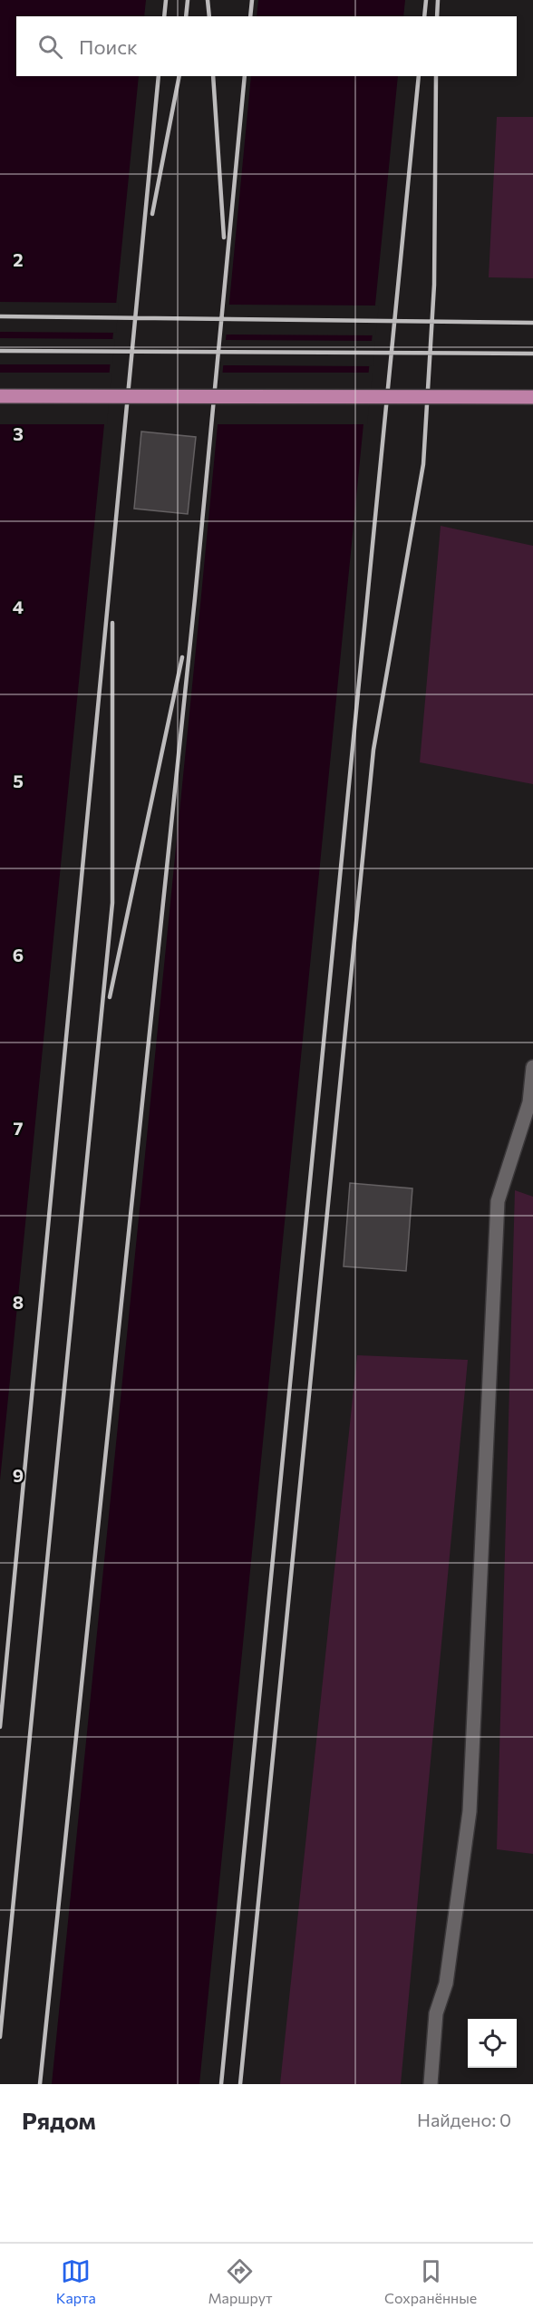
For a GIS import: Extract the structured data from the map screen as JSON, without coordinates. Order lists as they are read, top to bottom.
{
  "page": {
    "search": "Поиск",
    "heading": ["Рядом", "Найдено: 0"],
    "nav": ["Карта", "Маршрут", "Сохранённые"]
  },
  "grid": {
    "rows": [
      "2",
      "3",
      "4",
      "5",
      "6",
      "7",
      "8",
      "9"
    ]
  }
}
